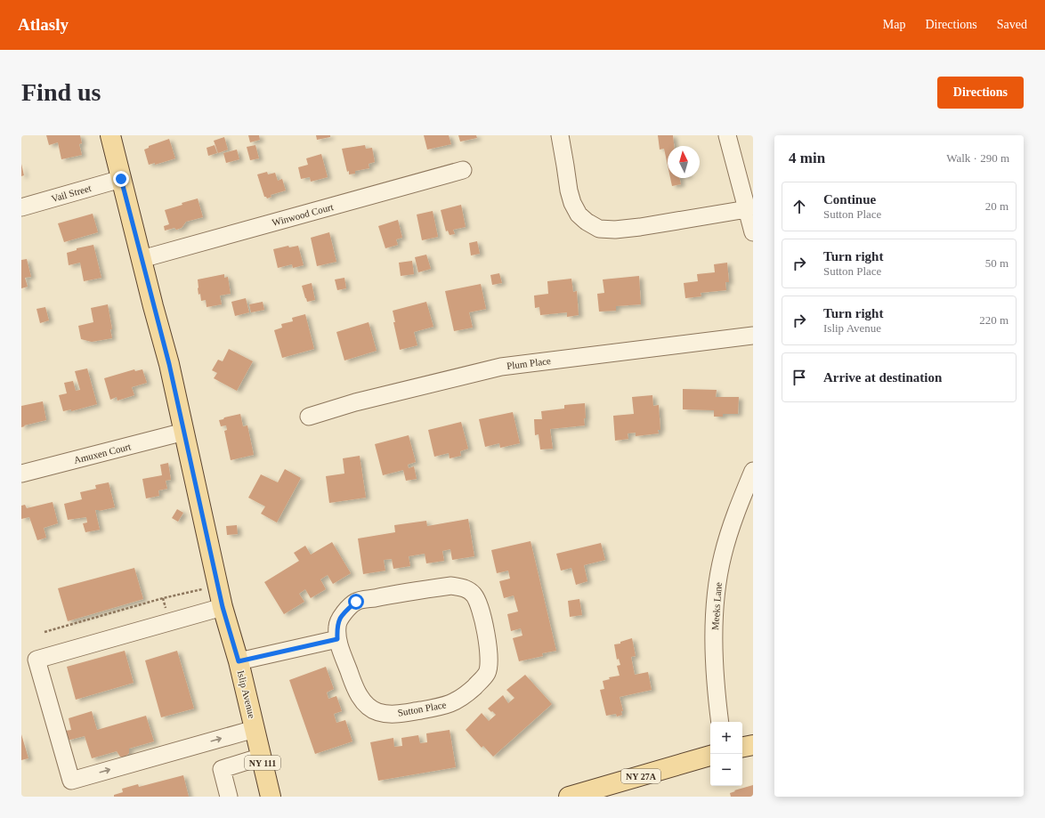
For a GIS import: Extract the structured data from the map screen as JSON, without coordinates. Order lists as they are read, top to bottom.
{
  "streets": {
    "main road": ["Islip Avenue", "NY 111", "NY 27A"],
    "street": [
      "Vail Street",
      "Winwood Court",
      "Plum Place",
      "Amuxen Court",
      "Meeks Lane",
      "Sutton Place"
    ]
  },
  "crossings": [
    ["Vail Street", "Islip Avenue"],
    ["Winwood Court", "Islip Avenue"],
    ["Amuxen Court", "Islip Avenue"]
  ],
  "north": "top",
  "page": {
    "header": "Atlasly",
    "nav": ["Map", "Directions", "Saved"],
    "buttons": "Directions",
    "title": "Find us",
    "heading": ["4 min", "Walk · 290 m"],
    "list": [
      ["Continue", "Sutton Place", "20 m"],
      ["Turn right", "Sutton Place", "50 m"],
      ["Turn right", "Islip Avenue", "220 m"],
      "Arrive at destination"
    ],
    "map_buttons": ["+", "−"]
  }
}
